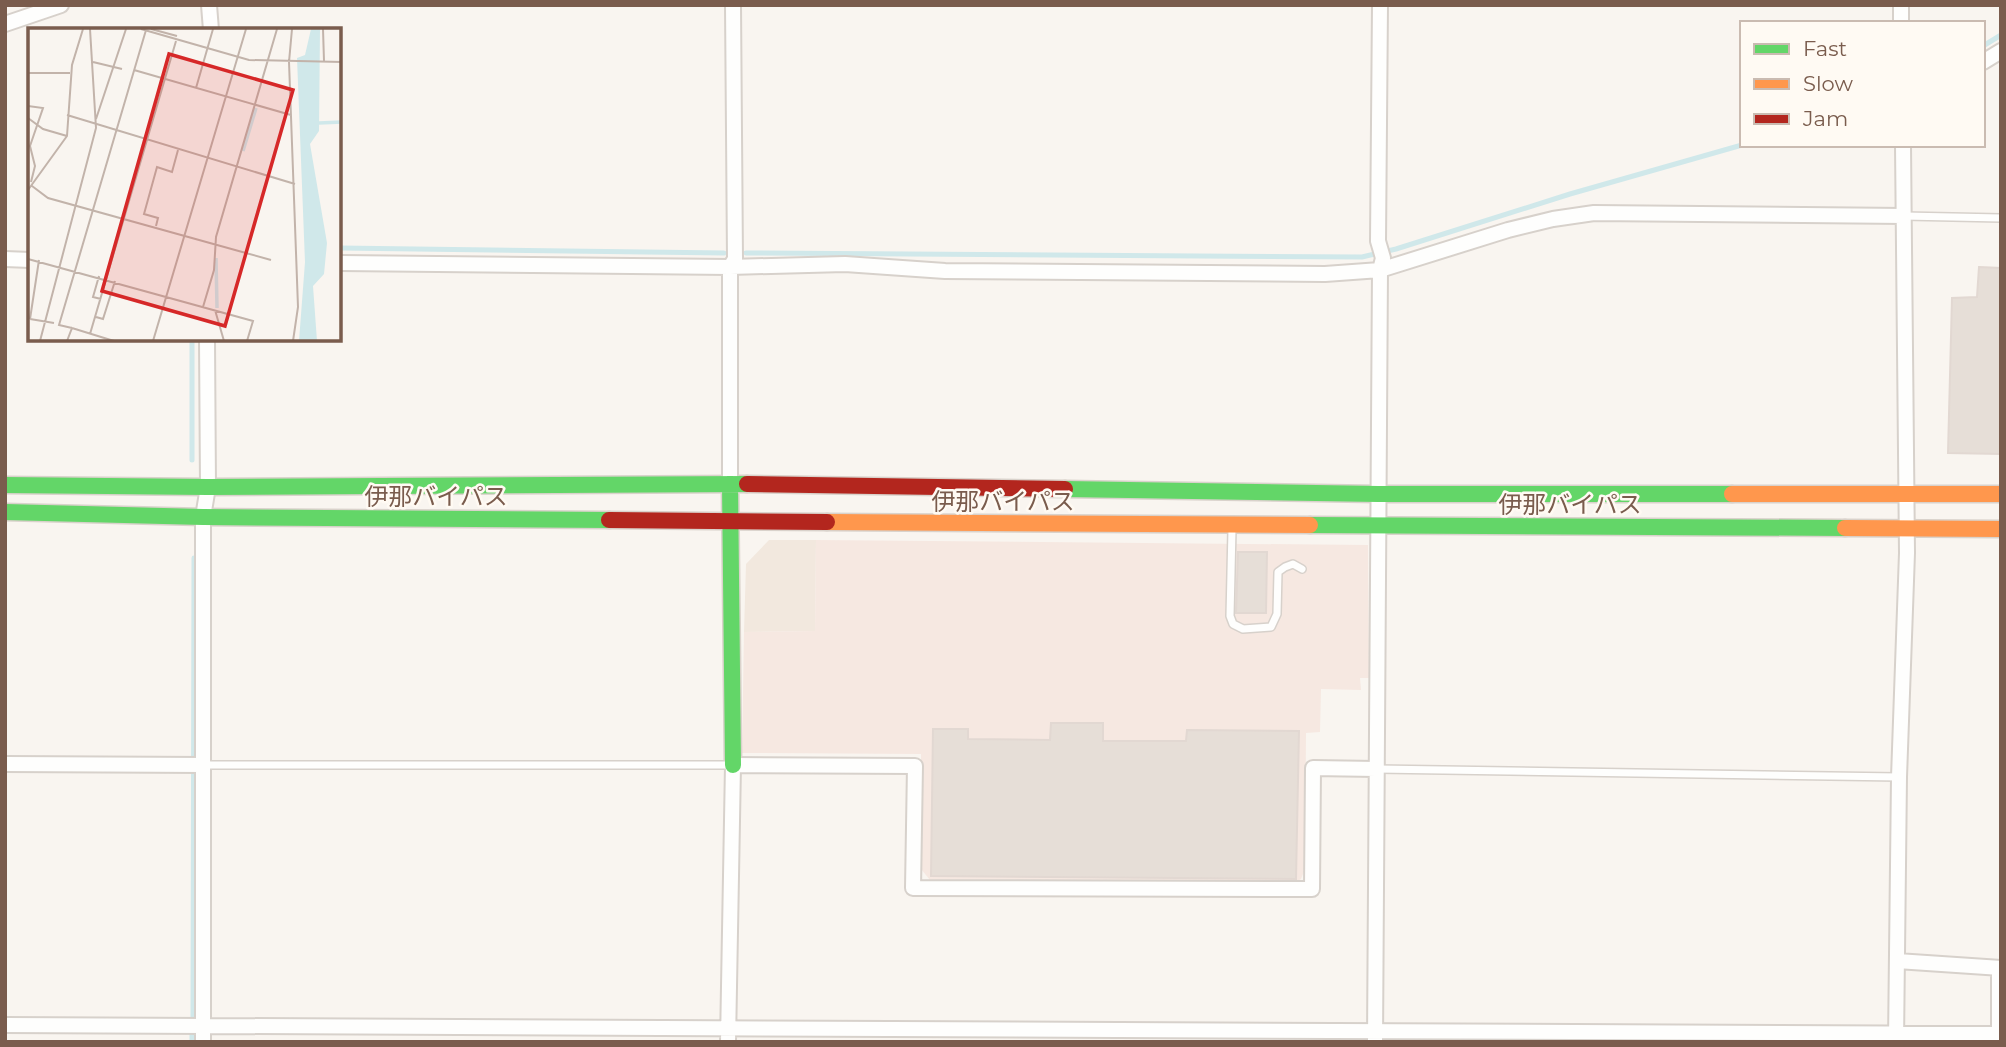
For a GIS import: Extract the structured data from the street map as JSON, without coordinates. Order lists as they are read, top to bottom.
{
  "streets": {
    "main road": ["伊那バイパス"]
  },
  "legend": ["Fast", "Slow", "Jam"]
}
